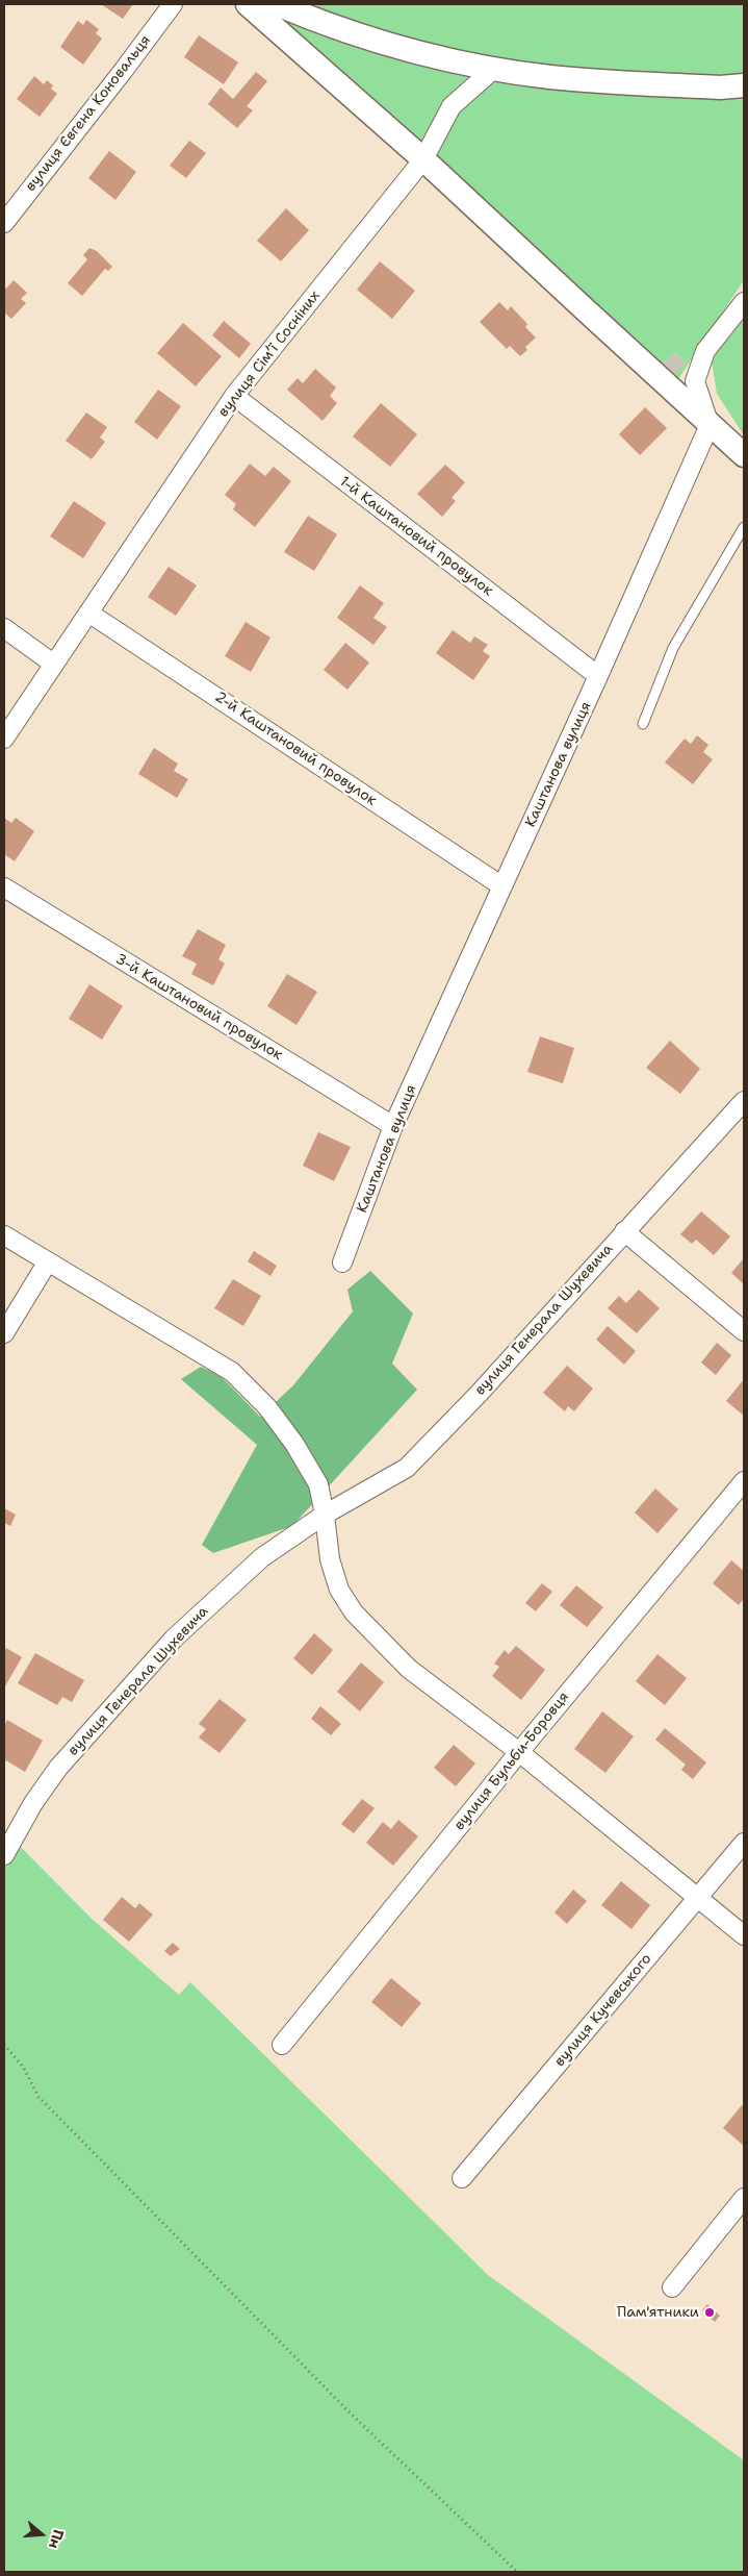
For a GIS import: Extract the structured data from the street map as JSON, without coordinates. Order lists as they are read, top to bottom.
{
  "streets": {
    "street": [
      "вулиця Євгена Коновальця",
      "вулиця Сім’ї Сосніних",
      "1-й Каштановий провулок",
      "2-й Каштановий провулок",
      "Каштанова вулиця",
      "3-й Каштановий провулок",
      "вулиця Генерала Шухевича",
      "вулиця Бульби-Боровця",
      "вулиця Кучевського"
    ]
  },
  "crossings": [
    ["вулиця Сім’ї Сосніних", "1-й Каштановий провулок"],
    ["вулиця Сім’ї Сосніних", "2-й Каштановий провулок"],
    ["1-й Каштановий провулок", "Каштанова вулиця"],
    ["2-й Каштановий провулок", "Каштанова вулиця"],
    ["Каштанова вулиця", "3-й Каштановий провулок"]
  ],
  "places": ["Пам'ятники"],
  "north": "right"
}
